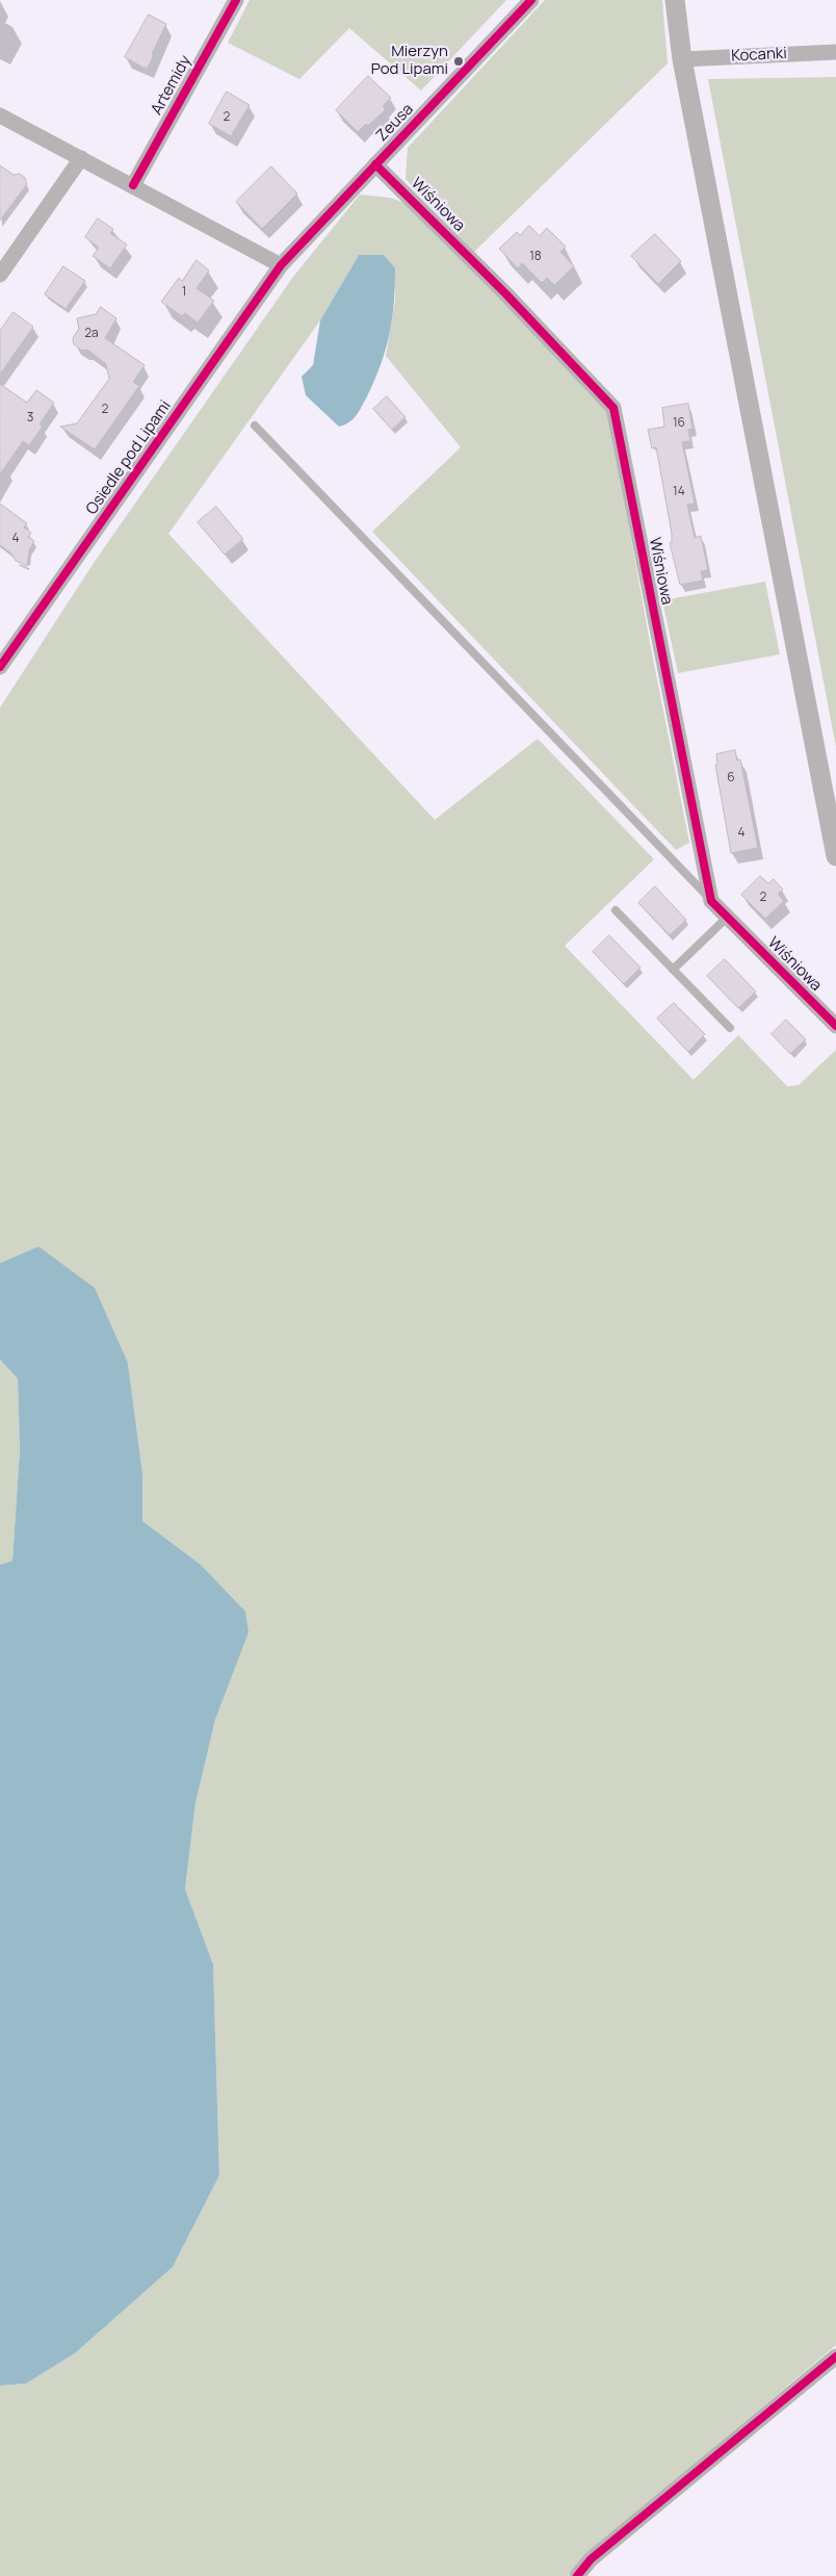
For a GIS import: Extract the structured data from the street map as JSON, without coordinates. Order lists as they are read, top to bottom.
{
  "streets": {
    "street": [
      "Kocanki",
      "Artemidy",
      "Zeusa",
      "Wiśniowa",
      "Osiedle pod Lipami"
    ]
  },
  "crossings": [
    ["Zeusa", "Wiśniowa"],
    ["Zeusa", "Osiedle pod Lipami"]
  ],
  "places": ["Mierzyn Pod Lipami"],
  "house_numbers": [
    "2",
    "18",
    "1",
    "2a",
    "2",
    "3",
    "16",
    "14",
    "4",
    "6",
    "4",
    "2"
  ]
}
